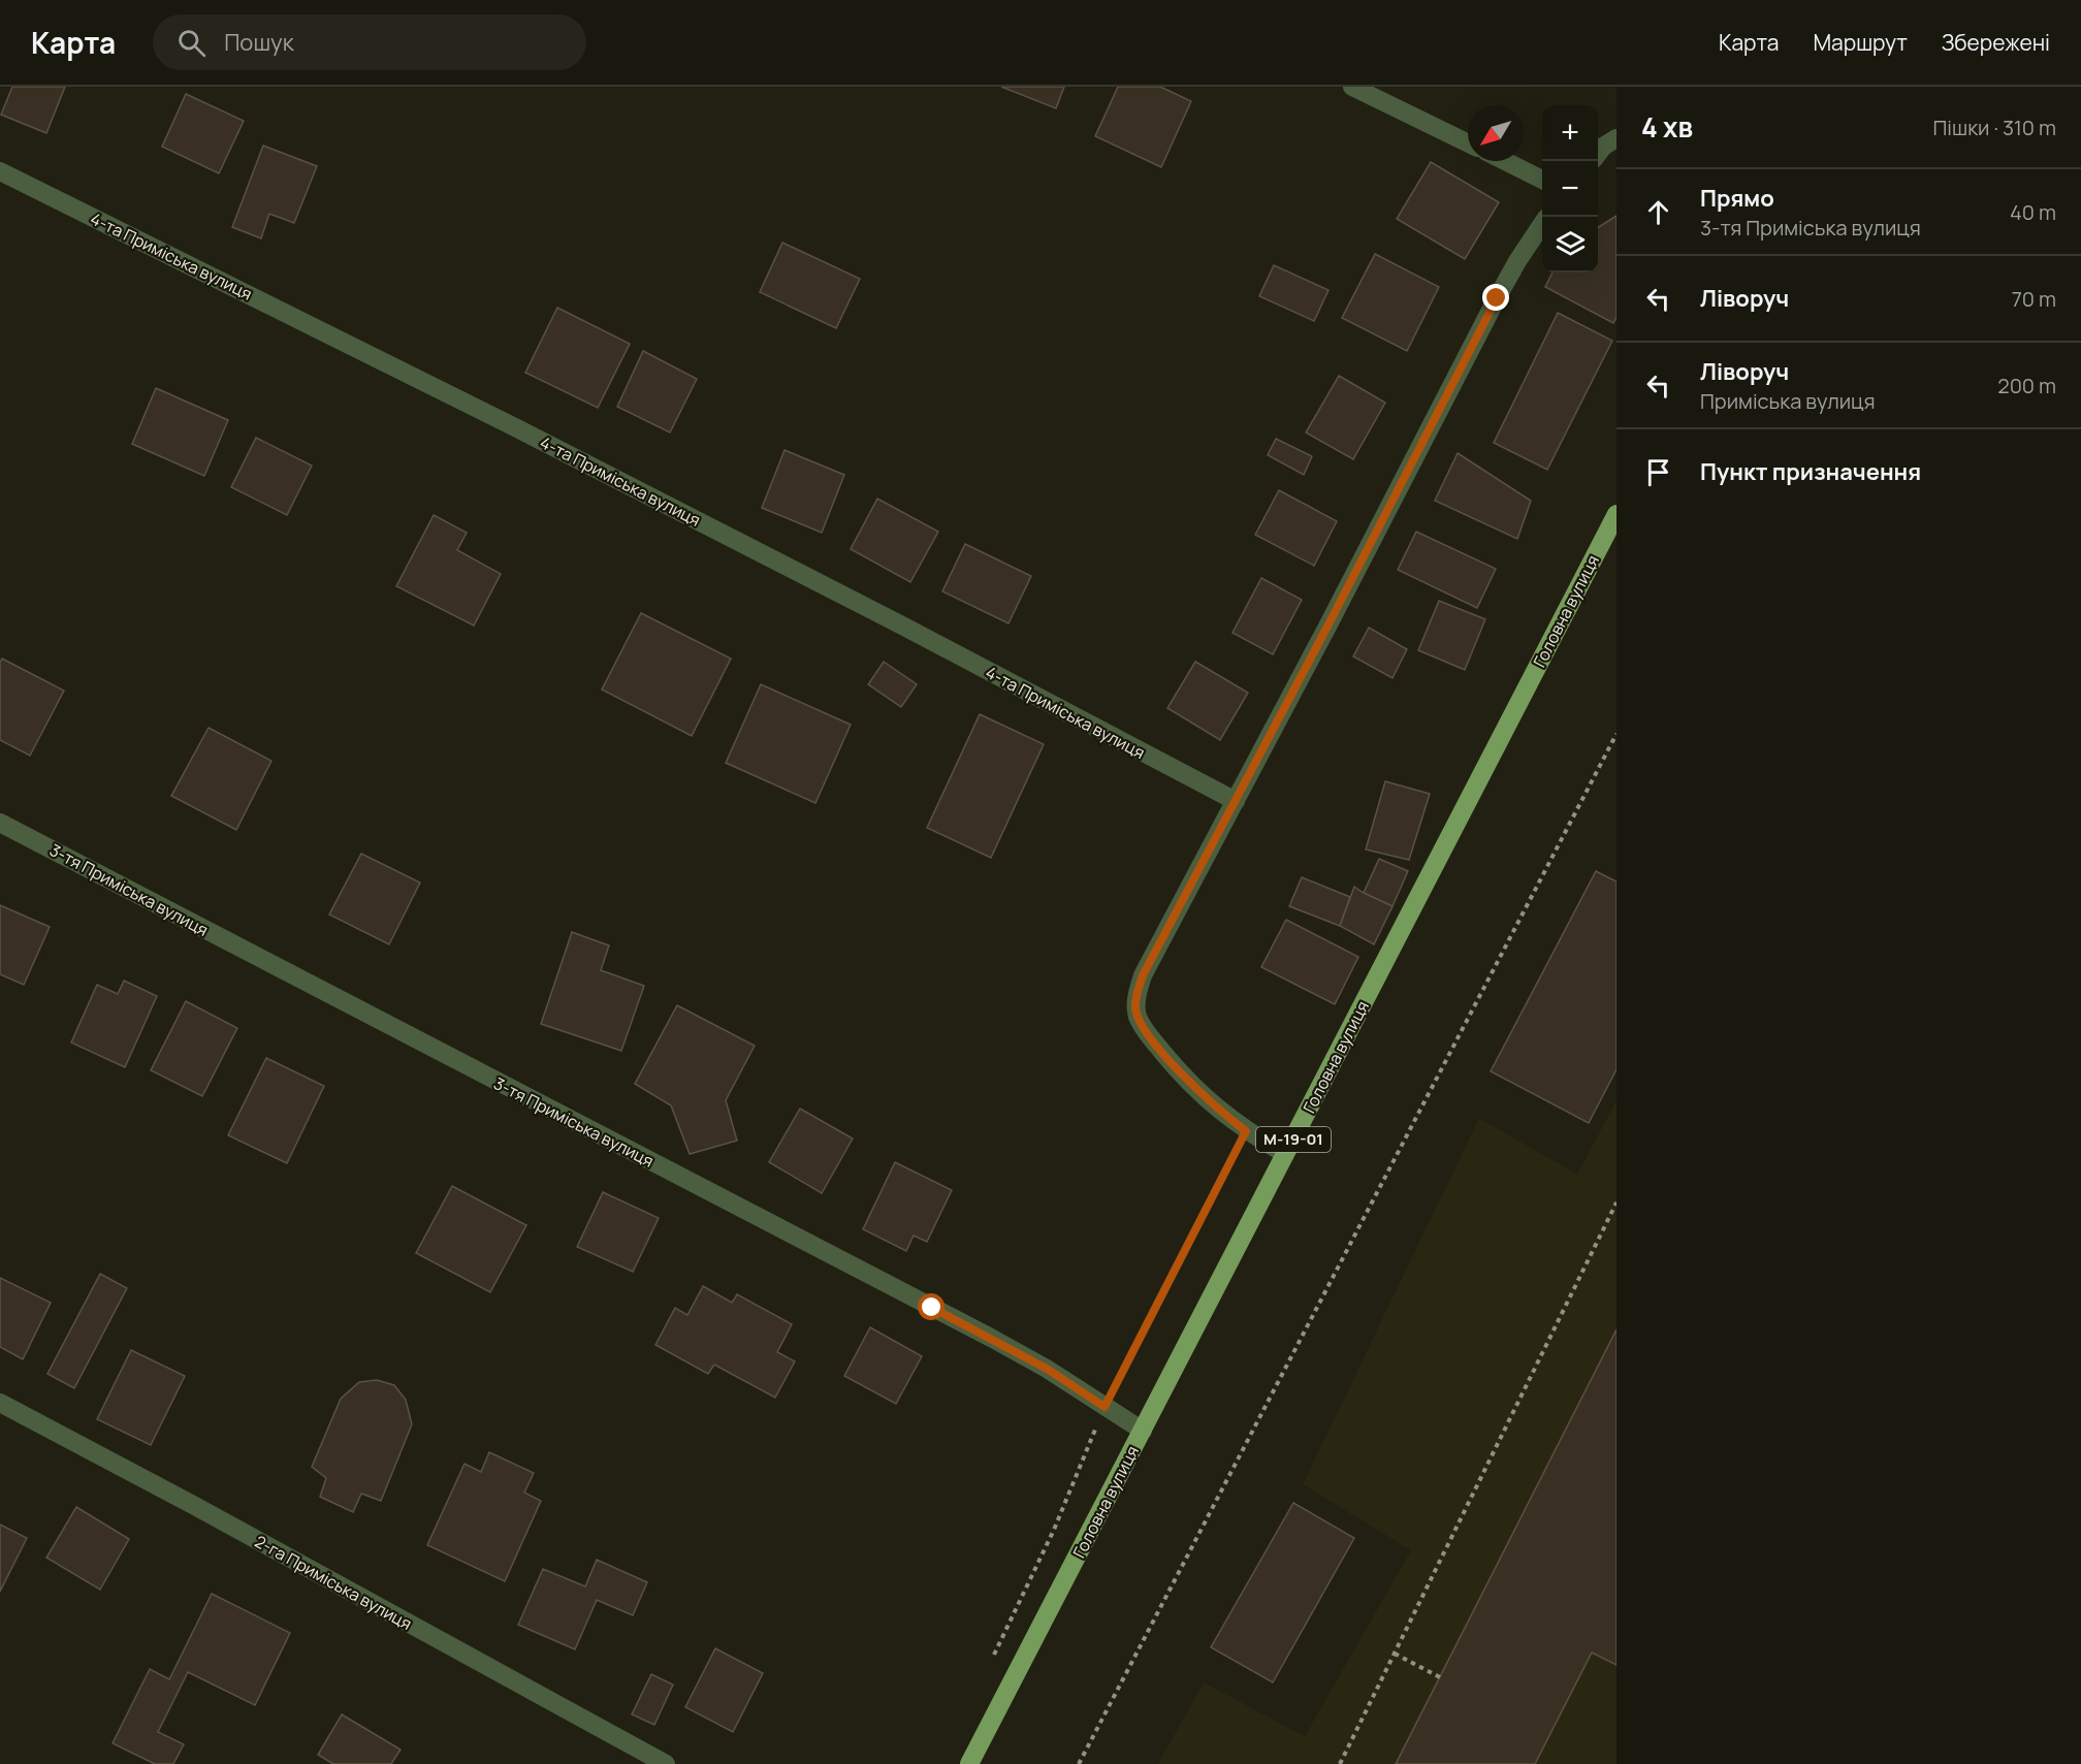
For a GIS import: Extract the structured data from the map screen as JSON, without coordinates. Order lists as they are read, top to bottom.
{
  "streets": {
    "main road": ["Головна вулиця", "М-19-01"],
    "street": ["4-та Приміська вулиця", "3-тя Приміська вулиця", "2-га Приміська вулиця"]
  },
  "crossings": [
    ["Головна вулиця", "3-тя Приміська вулиця"]
  ],
  "north": "bottom left",
  "page": {
    "header": "Карта",
    "search": "Пошук",
    "nav": ["Карта", "Маршрут", "Збережені"],
    "heading": ["4 хв", "Пішки · 310 m"],
    "map_buttons": ["+", "−"],
    "list": [
      ["Прямо", "3-тя Приміська вулиця", "40 m"],
      ["Ліворуч", "70 m"],
      ["Ліворуч", "Приміська вулиця", "200 m"],
      "Пункт призначення"
    ]
  }
}
